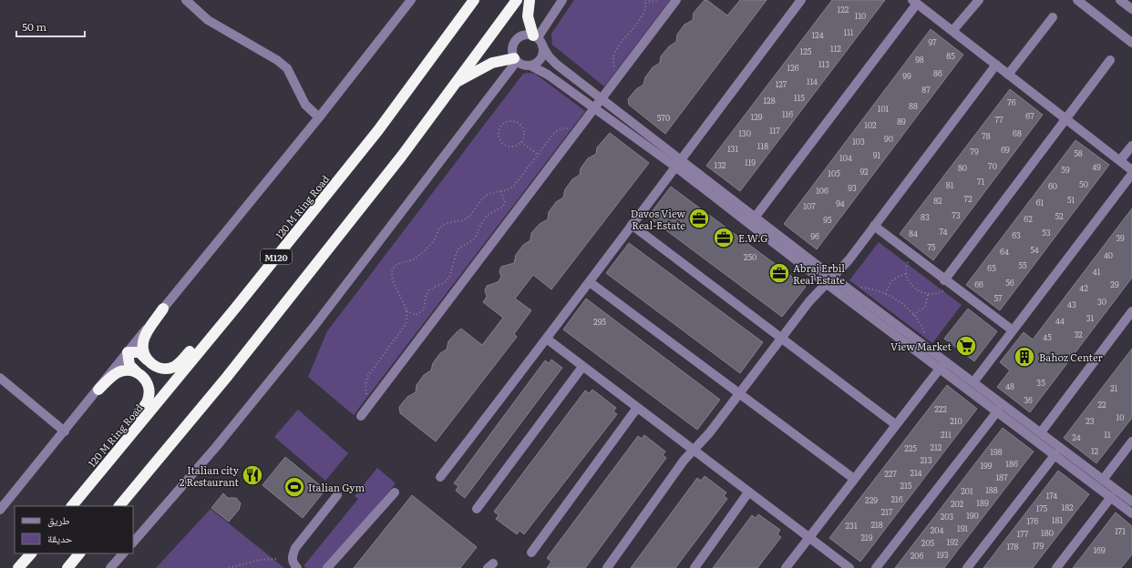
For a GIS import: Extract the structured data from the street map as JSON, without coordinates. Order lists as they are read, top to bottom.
{
  "streets": {
    "highway": ["120 M Ring Road", "M120"]
  },
  "places": {
    "office": ["Davos View Real-Estate", "E.W.G", "Abraj Erbil Real Estate"],
    "supermarket": ["View Market"],
    "building": ["Bahoz Center"],
    "restaurant": ["Italian city 2 Restaurant"],
    "sports": ["Italian Gym"]
  },
  "house_numbers": [
    "122",
    "110",
    "111",
    "124",
    "97",
    "112",
    "125",
    "85",
    "98",
    "113",
    "126",
    "86",
    "99",
    "114",
    "127",
    "87",
    "115",
    "128",
    "76",
    "88",
    "101",
    "116",
    "67",
    "129",
    "570",
    "77",
    "89",
    "102",
    "117",
    "130",
    "68",
    "78",
    "90",
    "103",
    "118",
    "131",
    "69",
    "79",
    "58",
    "91",
    "104",
    "119",
    "132",
    "70",
    "49",
    "80",
    "59",
    "92",
    "105",
    "71",
    "50",
    "81",
    "60",
    "93",
    "106",
    "72",
    "51",
    "82",
    "61",
    "94",
    "107",
    "73",
    "52",
    "83",
    "62",
    "95",
    "74",
    "53",
    "84",
    "63",
    "96",
    "39",
    "75",
    "54",
    "64",
    "40",
    "250",
    "55",
    "65",
    "41",
    "56",
    "66",
    "29",
    "42",
    "57",
    "30",
    "43",
    "31",
    "44",
    "295",
    "32",
    "45",
    "35",
    "48",
    "21",
    "36",
    "22",
    "222",
    "10",
    "210",
    "23",
    "211",
    "11",
    "24",
    "212",
    "225",
    "12",
    "198",
    "213",
    "186",
    "199",
    "214",
    "227",
    "187",
    "215",
    "188",
    "201",
    "174",
    "216",
    "229",
    "189",
    "202",
    "182",
    "175",
    "217",
    "190",
    "203",
    "181",
    "176",
    "218",
    "231",
    "191",
    "204",
    "171",
    "180",
    "177",
    "219",
    "192",
    "205",
    "179",
    "178",
    "169",
    "193",
    "206"
  ],
  "legend": ["طريق", "حديقة"],
  "scale_bar": "50 m"
}
